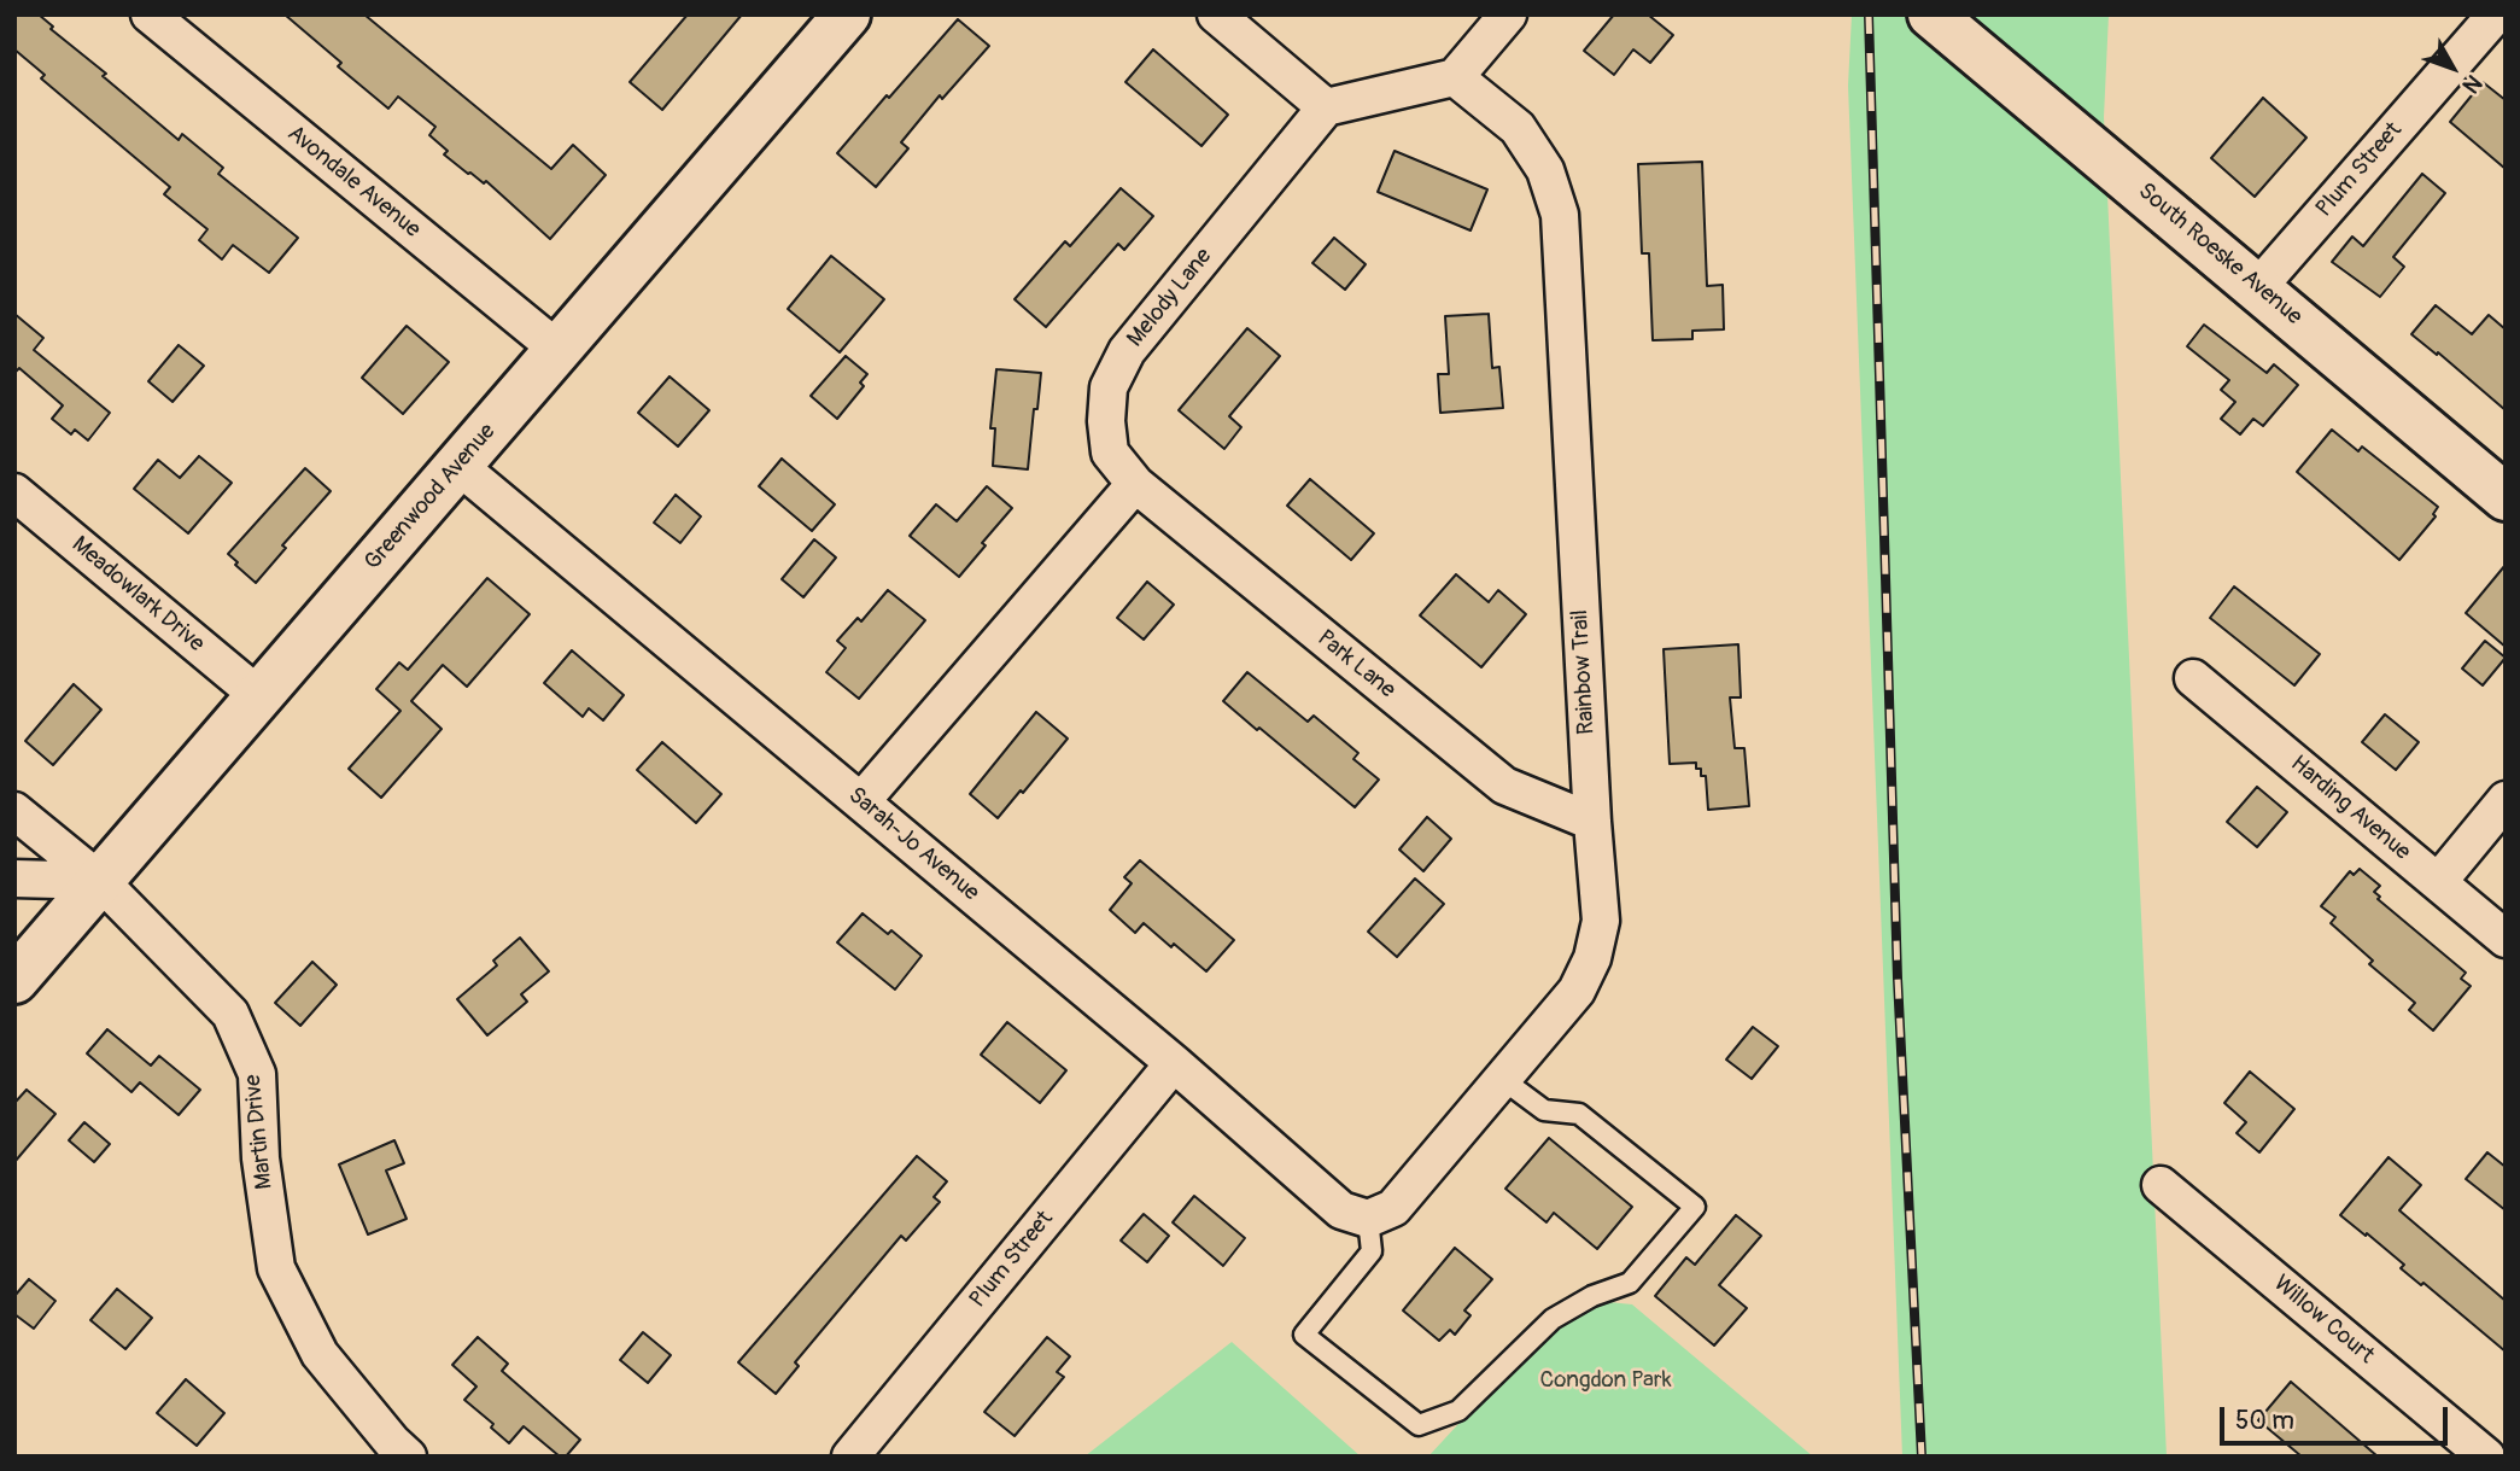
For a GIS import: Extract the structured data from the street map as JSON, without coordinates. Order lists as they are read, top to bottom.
{
  "streets": {
    "street": [
      "Plum Street",
      "Avondale Avenue",
      "South Roeske Avenue",
      "Melody Lane",
      "Greenwood Avenue",
      "Meadowlark Drive",
      "Park Lane",
      "Rainbow Trail",
      "Harding Avenue",
      "Sarah-Jo Avenue",
      "Martin Drive",
      "Willow Court"
    ]
  },
  "crossings": [
    ["Plum Street", "South Roeske Avenue"],
    ["Plum Street", "Sarah-Jo Avenue"],
    ["Avondale Avenue", "Greenwood Avenue"],
    ["Melody Lane", "Park Lane"],
    ["Greenwood Avenue", "Meadowlark Drive"],
    ["Greenwood Avenue", "Sarah-Jo Avenue"],
    ["Greenwood Avenue", "Martin Drive"],
    ["Park Lane", "Rainbow Trail"],
    ["Rainbow Trail", "Sarah-Jo Avenue"]
  ],
  "parks": ["Congdon Park"],
  "scale_bar": "50 m",
  "north": "bottom right"
}
